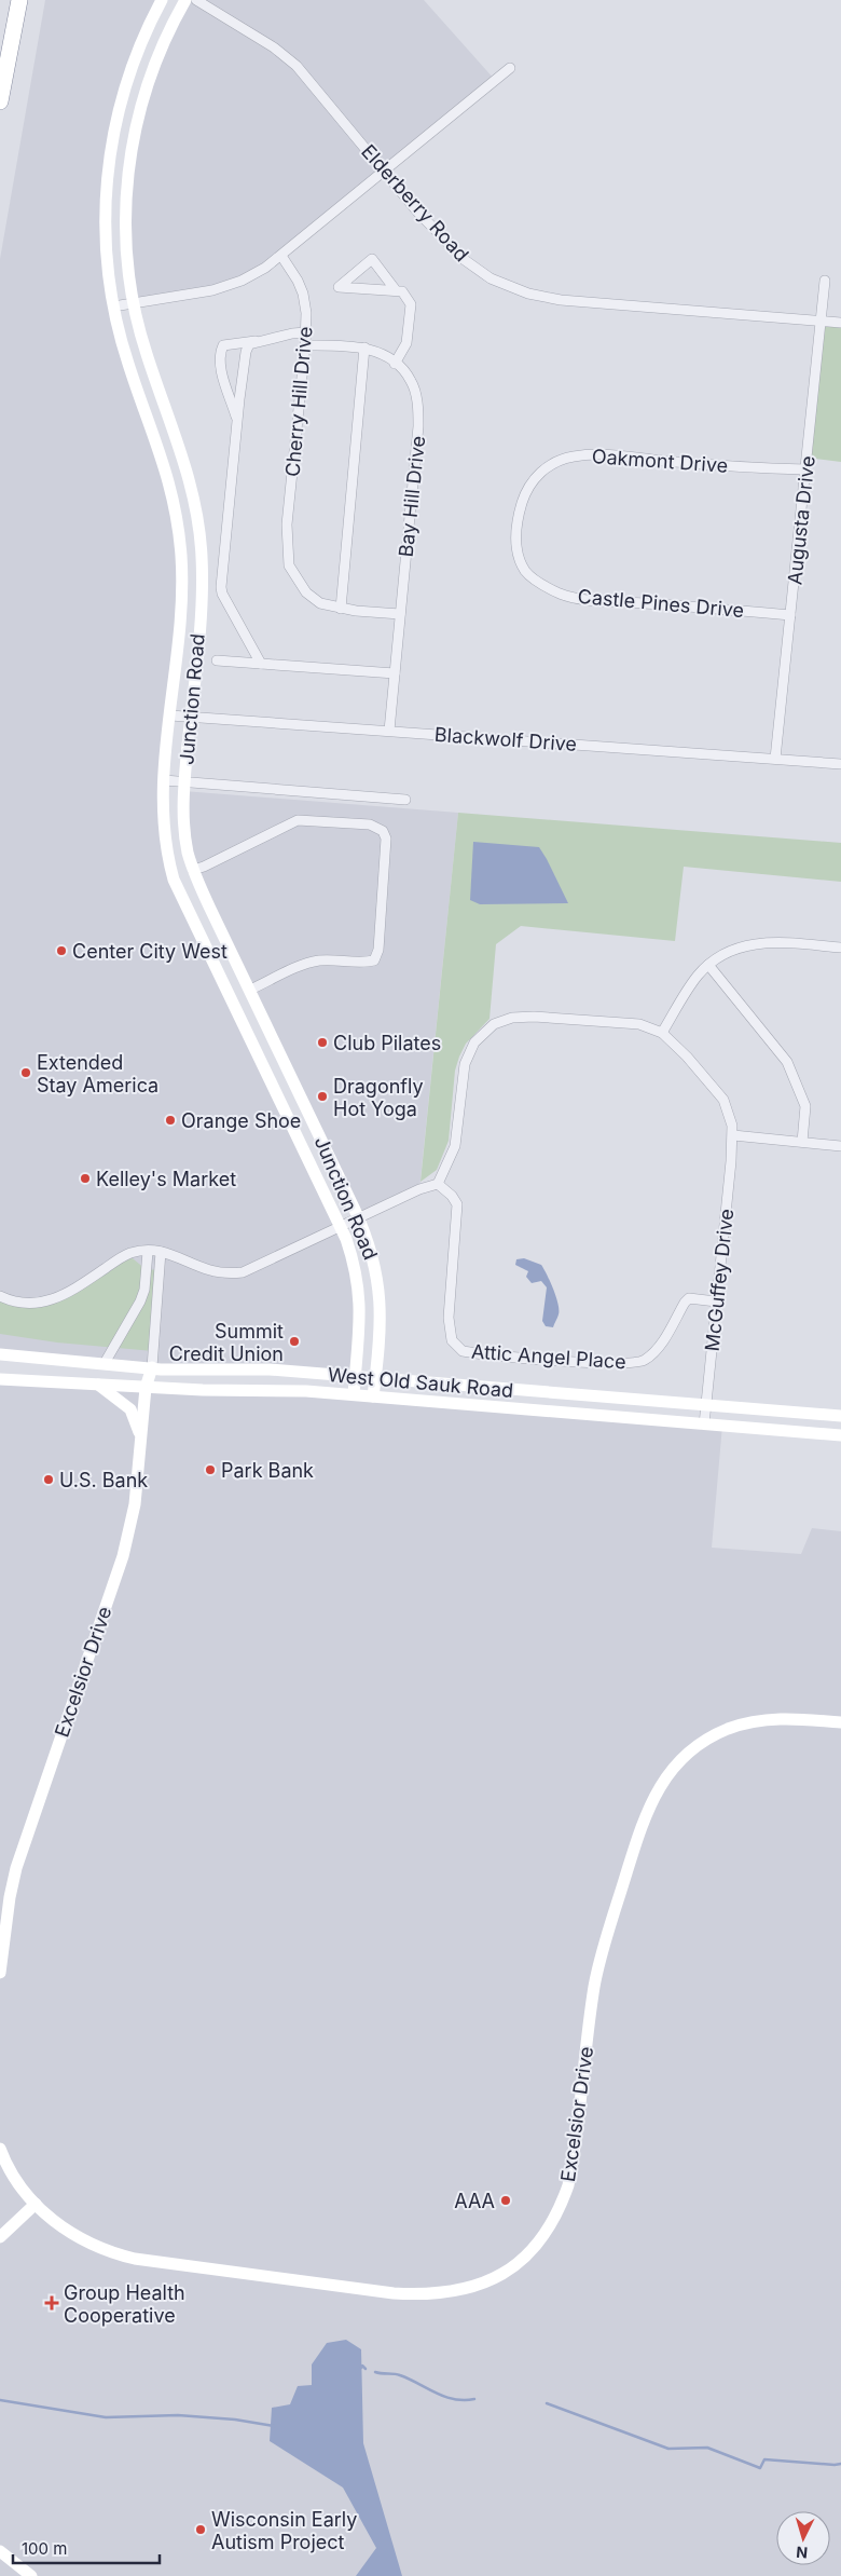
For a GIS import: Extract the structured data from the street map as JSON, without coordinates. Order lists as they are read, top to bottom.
{
  "streets": {
    "street": [
      "Elderberry Road",
      "Cherry Hill Drive",
      "Oakmont Drive",
      "Bay Hill Drive",
      "Augusta Drive",
      "Castle Pines Drive",
      "Junction Road",
      "Blackwolf Drive",
      "McGuffey Drive",
      "Attic Angel Place",
      "West Old Sauk Road",
      "Excelsior Drive"
    ]
  },
  "crossings": [
    ["Elderberry Road", "Augusta Drive"],
    ["Cherry Hill Drive", "Bay Hill Drive"],
    ["Oakmont Drive", "Augusta Drive"],
    ["Oakmont Drive", "Castle Pines Drive"],
    ["Bay Hill Drive", "Blackwolf Drive"],
    ["Augusta Drive", "Castle Pines Drive"],
    ["Augusta Drive", "Blackwolf Drive"],
    ["Junction Road", "Blackwolf Drive"],
    ["Junction Road", "West Old Sauk Road"],
    ["McGuffey Drive", "Attic Angel Place"],
    ["McGuffey Drive", "West Old Sauk Road"],
    ["West Old Sauk Road", "Excelsior Drive"]
  ],
  "places": {
    "other": [
      "Center City West",
      "Club Pilates",
      "Extended Stay America",
      "Dragonfly Hot Yoga",
      "Orange Shoe",
      "Kelley's Market",
      "Summit Credit Union",
      "Park Bank",
      "U.S. Bank",
      "AAA",
      "Wisconsin Early Autism Project"
    ],
    "health": ["Group Health Cooperative"]
  },
  "scale_bar": "100 m",
  "north": "bottom"
}
